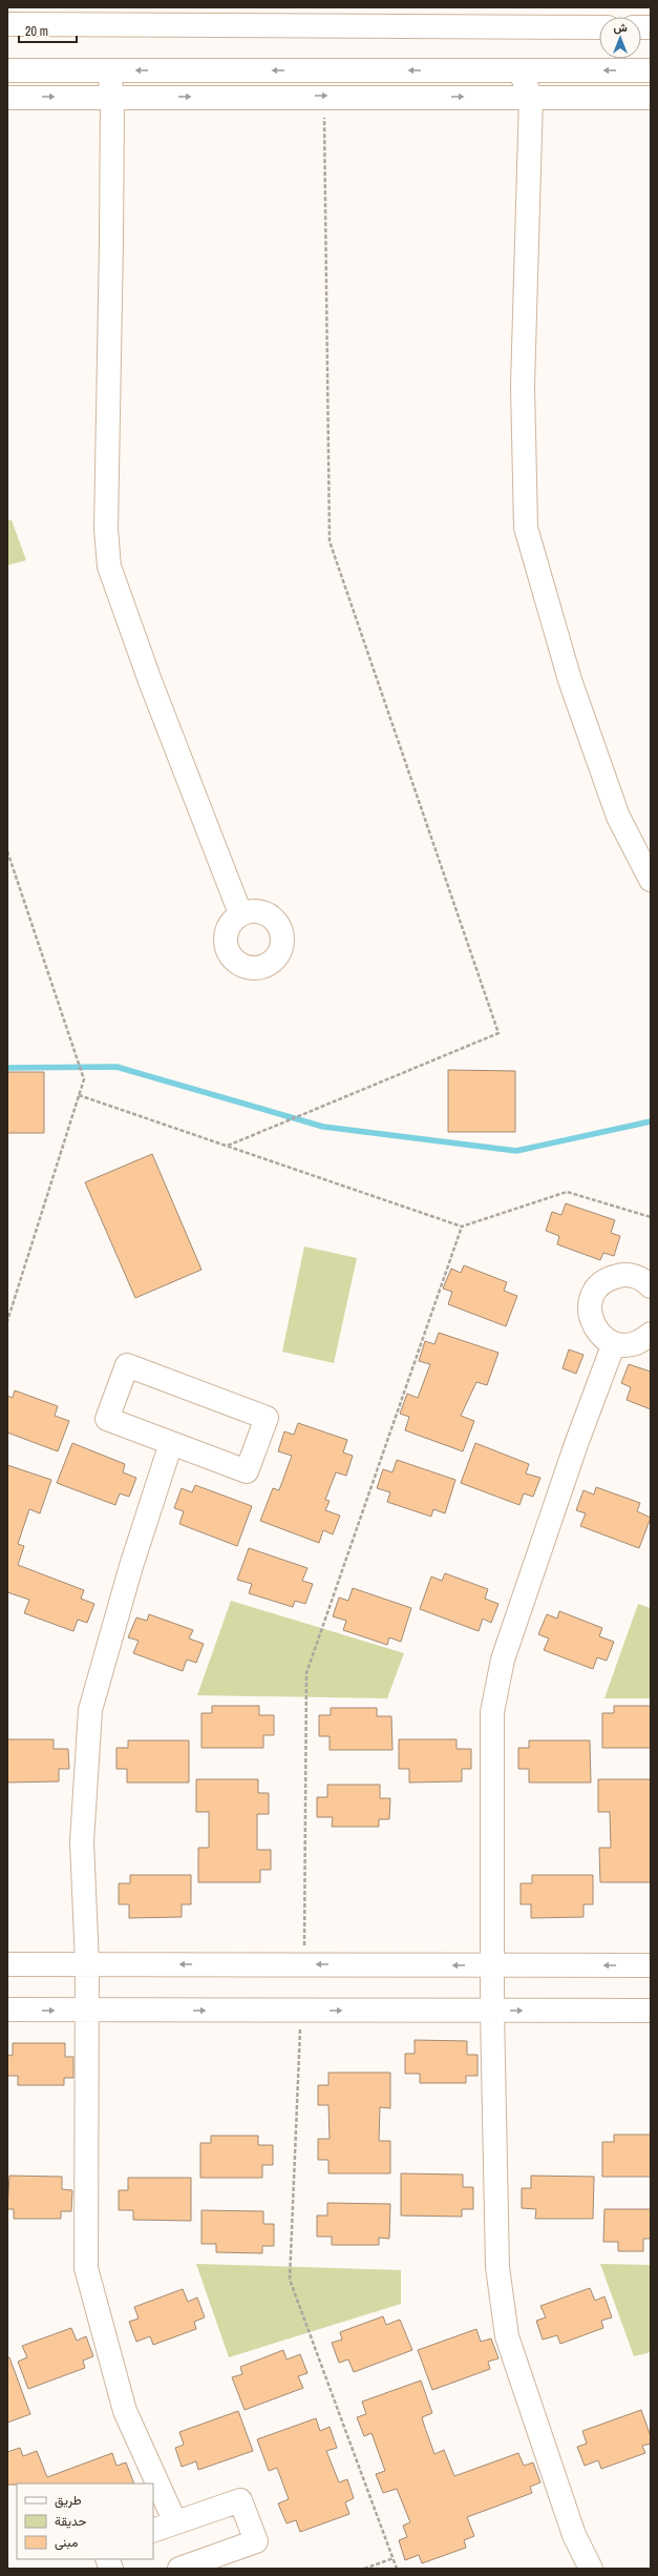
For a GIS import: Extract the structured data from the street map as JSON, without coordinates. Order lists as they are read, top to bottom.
{
  "legend": ["طريق", "حديقة", "مبنى"],
  "scale_bar": "20 m",
  "north": "top"
}
